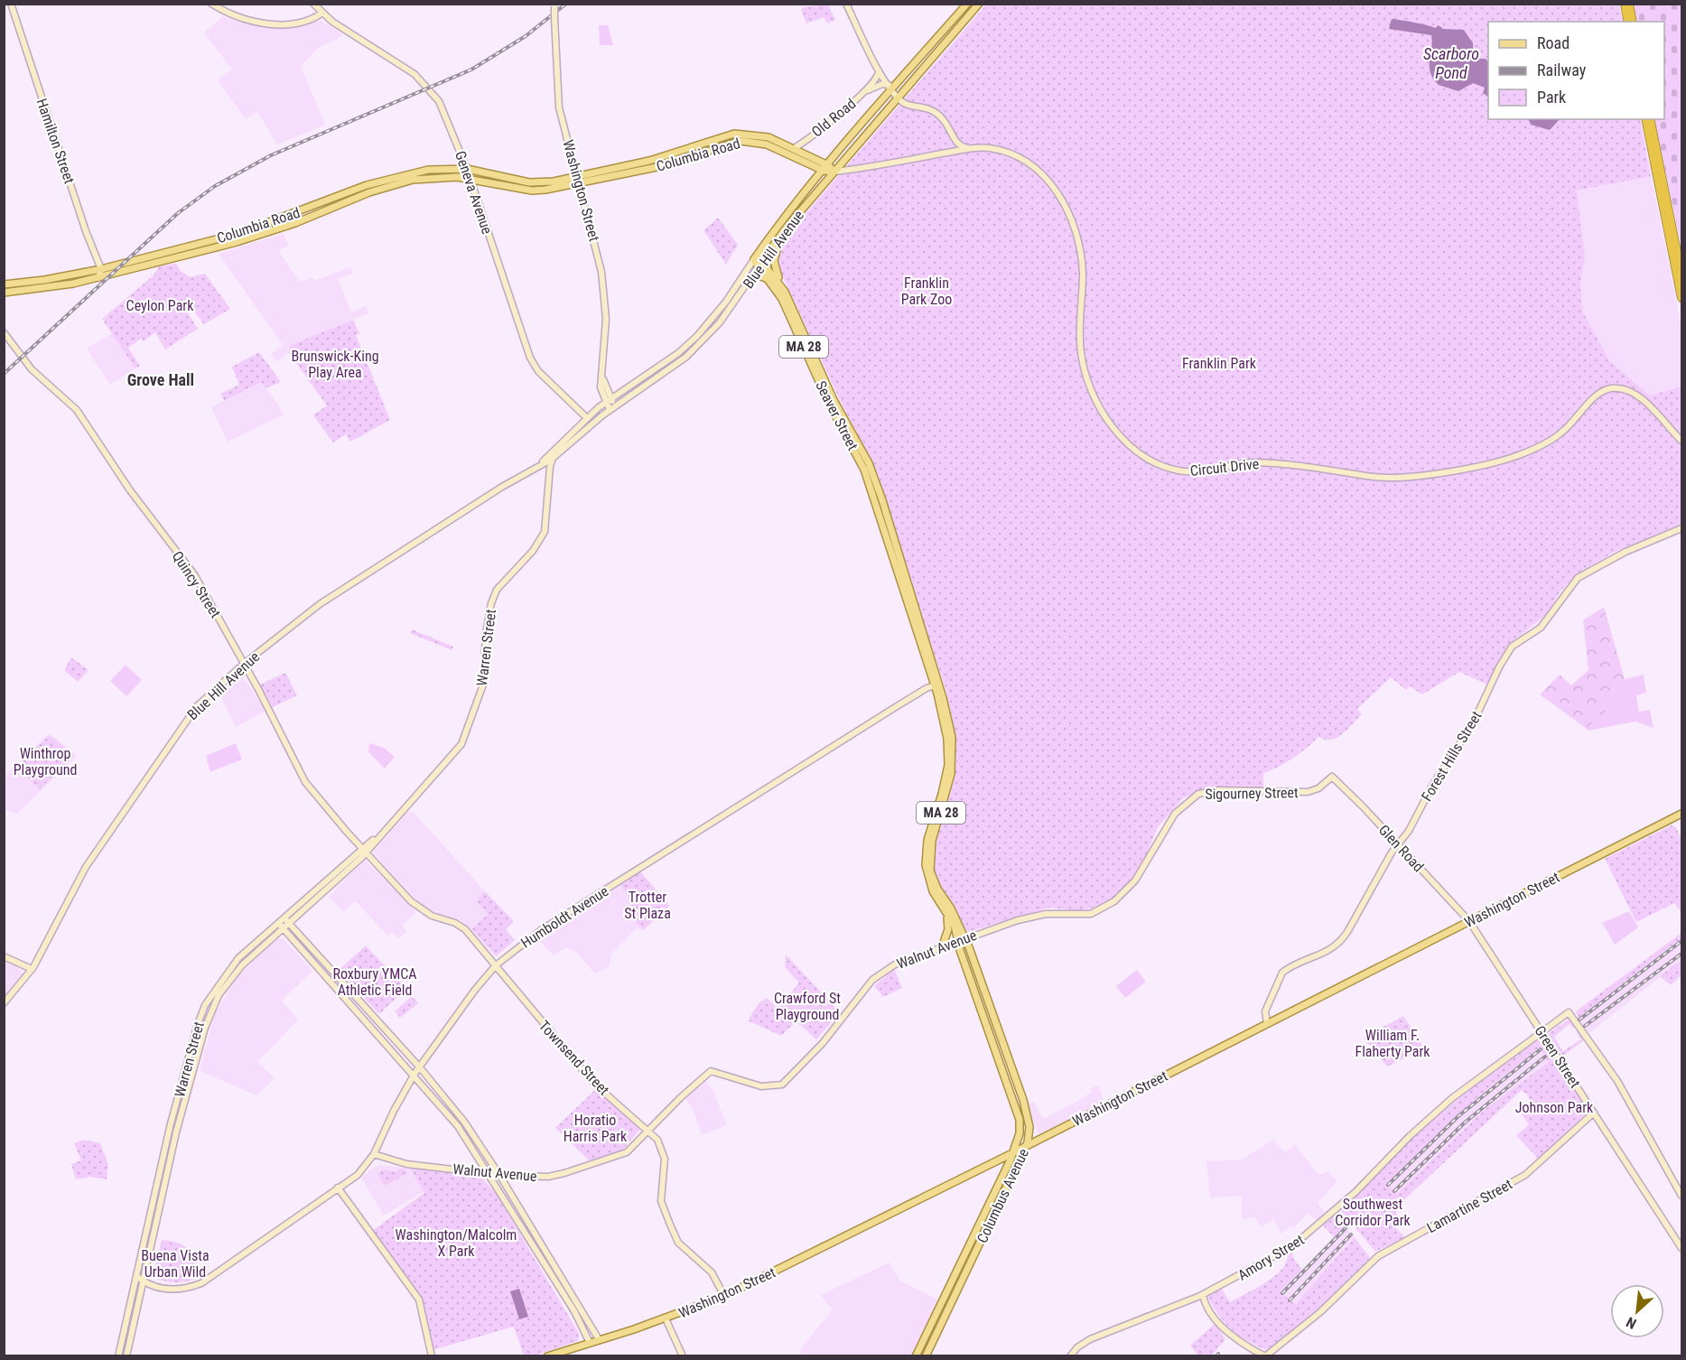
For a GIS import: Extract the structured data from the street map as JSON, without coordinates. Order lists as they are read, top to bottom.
{
  "streets": {
    "main road": [
      "Old Road",
      "Hamilton Street",
      "Columbia Road",
      "Washington Street",
      "Geneva Avenue",
      "Blue Hill Avenue",
      "MA 28",
      "Seaver Street",
      "Circuit Drive",
      "Quincy Street",
      "Warren Street",
      "Forest Hills Street",
      "Sigourney Street",
      "Glen Road",
      "Humboldt Avenue",
      "Walnut Avenue",
      "Green Street",
      "Townsend Street",
      "Columbus Avenue",
      "Lamartine Street",
      "Amory Street"
    ]
  },
  "crossings": [
    ["Old Road", "Columbia Road"],
    ["Old Road", "Blue Hill Avenue"],
    ["Hamilton Street", "Columbia Road"],
    ["Columbia Road", "Washington Street"],
    ["Columbia Road", "Geneva Avenue"],
    ["Columbia Road", "Blue Hill Avenue"],
    ["Columbia Road", "Circuit Drive"],
    ["Washington Street", "Blue Hill Avenue"],
    ["Washington Street", "Forest Hills Street"],
    ["Washington Street", "Glen Road"],
    ["Washington Street", "Green Street"],
    ["Washington Street", "Townsend Street"],
    ["Washington Street", "Columbus Avenue"],
    ["Geneva Avenue", "Blue Hill Avenue"],
    ["Blue Hill Avenue", "MA 28"],
    ["Blue Hill Avenue", "Seaver Street"],
    ["Blue Hill Avenue", "Circuit Drive"],
    ["Blue Hill Avenue", "Quincy Street"],
    ["Blue Hill Avenue", "Warren Street"],
    ["MA 28", "Seaver Street"],
    ["Seaver Street", "Humboldt Avenue"],
    ["Seaver Street", "Walnut Avenue"],
    ["Seaver Street", "Columbus Avenue"],
    ["Quincy Street", "Warren Street"],
    ["Quincy Street", "Townsend Street"],
    ["Warren Street", "Townsend Street"],
    ["Forest Hills Street", "Glen Road"],
    ["Sigourney Street", "Glen Road"],
    ["Sigourney Street", "Walnut Avenue"],
    ["Glen Road", "Green Street"],
    ["Humboldt Avenue", "Walnut Avenue"],
    ["Humboldt Avenue", "Townsend Street"],
    ["Walnut Avenue", "Townsend Street"],
    ["Walnut Avenue", "Columbus Avenue"],
    ["Green Street", "Lamartine Street"],
    ["Green Street", "Amory Street"]
  ],
  "districts": ["Grove Hall"],
  "water": ["Scarboro Pond"],
  "parks": [
    "Franklin Park Zoo",
    "Ceylon Park",
    "Brunswick-King Play Area",
    "Franklin Park",
    "Winthrop Playground",
    "Trotter St Plaza",
    "Roxbury YMCA Athletic Field",
    "Crawford St Playground",
    "William F. Flaherty Park",
    "Johnson Park",
    "Horatio Harris Park",
    "Southwest Corridor Park",
    "Washington/Malcolm X Park",
    "Buena Vista Urban Wild"
  ],
  "legend": ["Road", "Railway", "Park"],
  "north": "bottom left"
}
